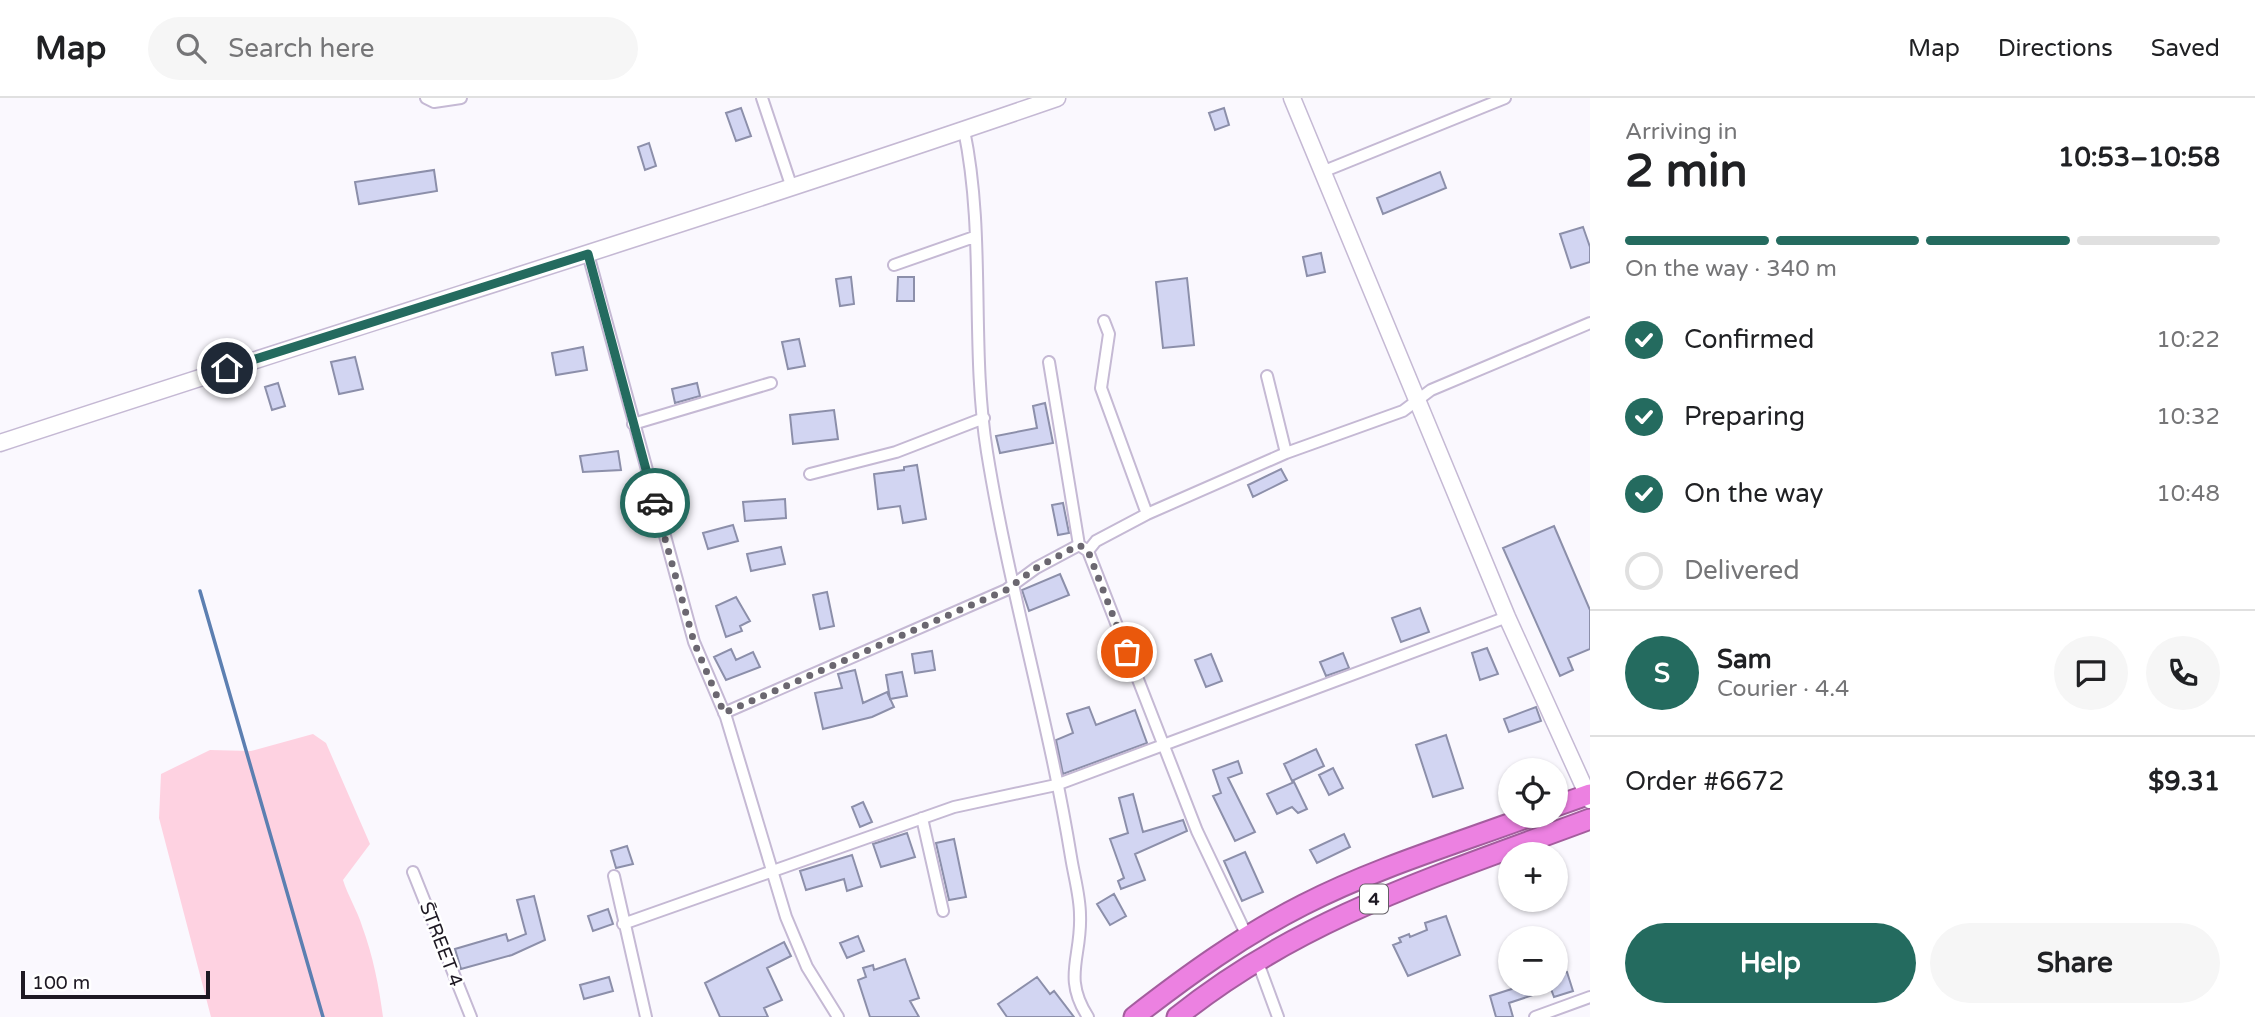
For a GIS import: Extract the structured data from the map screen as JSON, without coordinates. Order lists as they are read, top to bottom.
{
  "streets": {
    "highway": ["4"],
    "street": ["S̄TREET 4"]
  },
  "scale_bar": "100 m",
  "page": {
    "header": "Map",
    "search": "Search here",
    "nav": ["Map", "Directions", "Saved"],
    "heading": ["2 min", "Arriving in", "10:53–10:58"],
    "panel": [
      "Sam",
      "Courier · 4.4",
      "Order #6672",
      "$9.31"
    ],
    "bar": "On the way · 340 m",
    "list": [
      ["Confirmed", "10:22"],
      ["Preparing", "10:32"],
      ["On the way", "10:48"],
      "Delivered"
    ],
    "round": "S",
    "map_buttons": ["+", "−"],
    "buttons": ["Help", "Share"],
    "scale": "100 m"
  }
}
